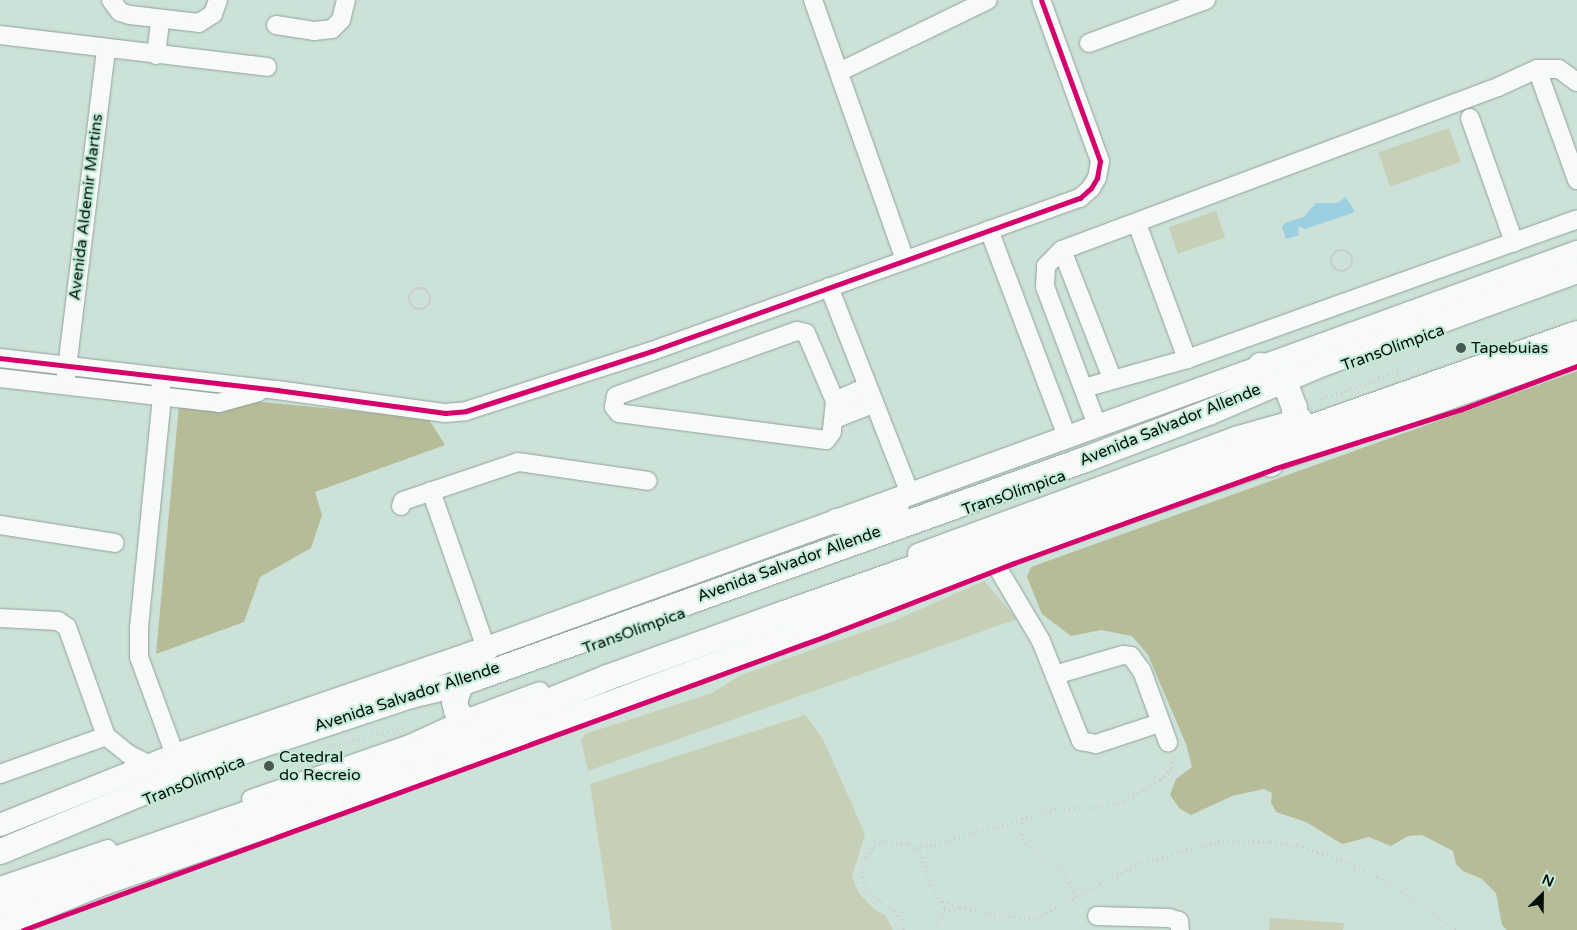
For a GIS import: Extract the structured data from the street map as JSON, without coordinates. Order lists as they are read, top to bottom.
{
  "streets": {
    "highway": ["Avenida Salvador Allende"],
    "street": ["Avenida Aldemir Martins", "TransOlímpica"]
  },
  "crossings": [
    ["TransOlímpica", "Avenida Salvador Allende"]
  ],
  "places": ["Tapebuias", "Catedral do Recreio"],
  "north": "top right"
}
